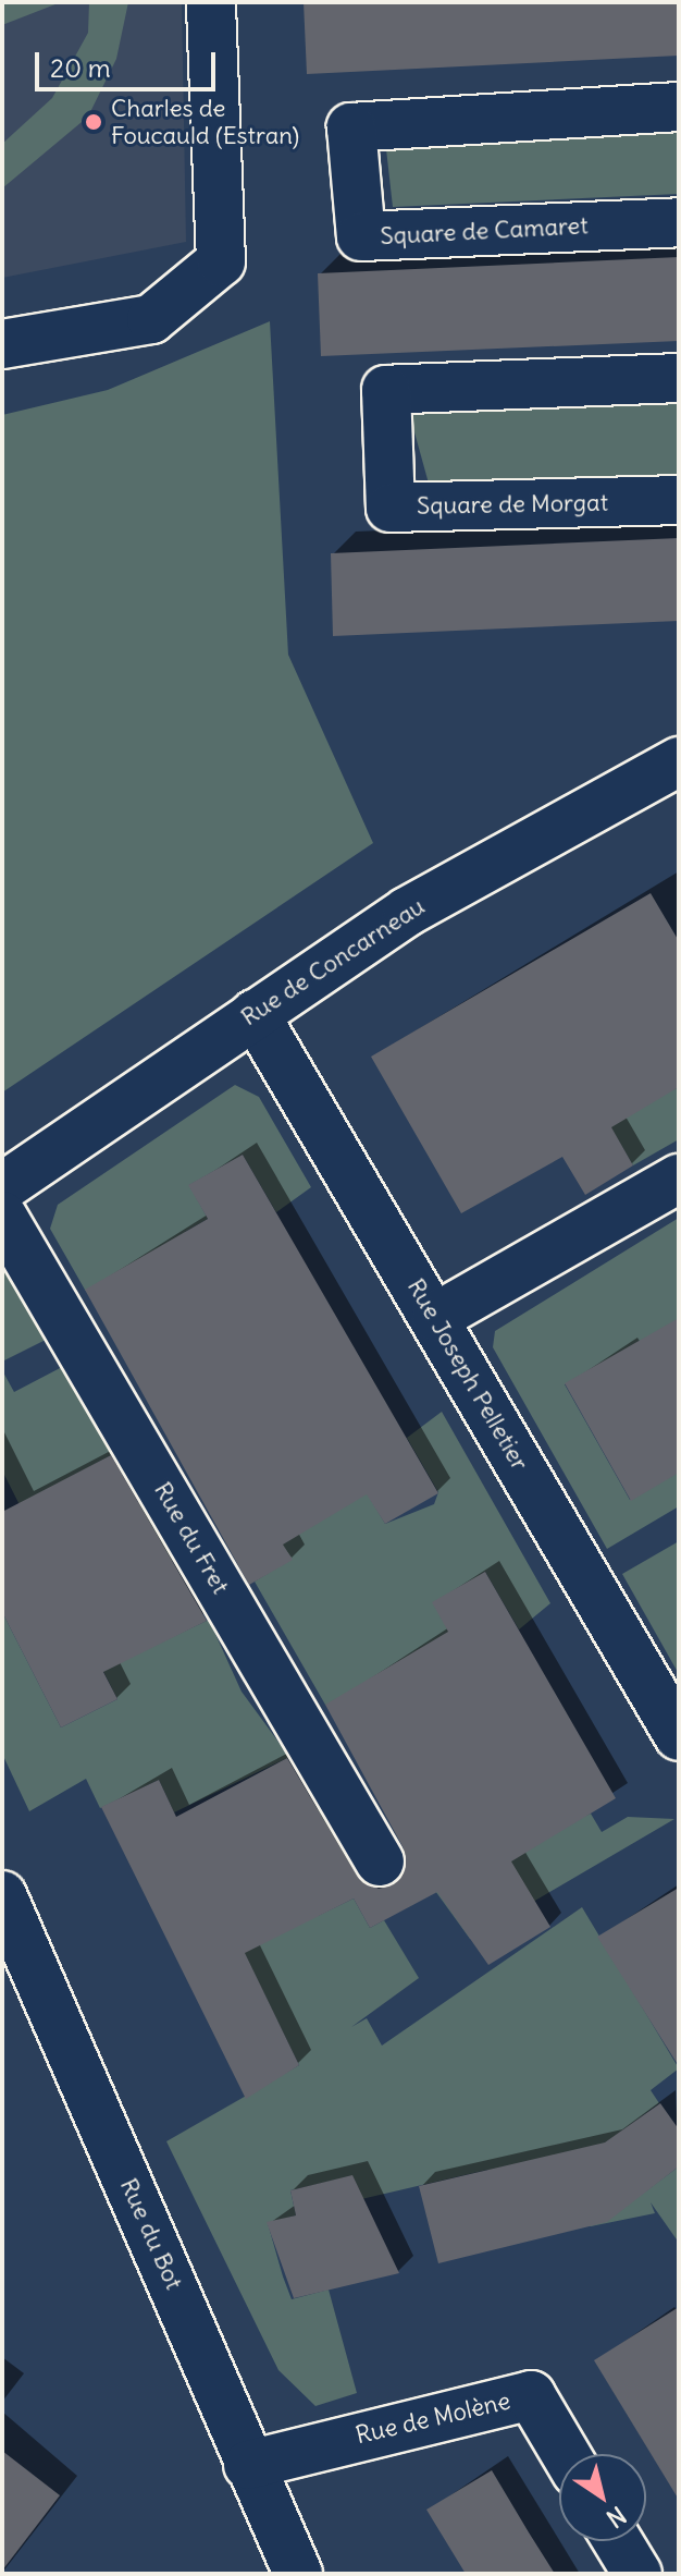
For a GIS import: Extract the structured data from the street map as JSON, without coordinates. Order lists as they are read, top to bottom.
{
  "streets": {
    "street": [
      "Square de Camaret",
      "Square de Morgat",
      "Rue de Concarneau",
      "Rue Joseph Pelletier",
      "Rue du Fret",
      "Rue du Bot",
      "Rue de Molène"
    ]
  },
  "crossings": [
    ["Rue de Concarneau", "Rue Joseph Pelletier"],
    ["Rue du Bot", "Rue de Molène"]
  ],
  "places": ["Charles de Foucauld (Estran)"],
  "scale_bar": "20 m",
  "north": "bottom right"
}
